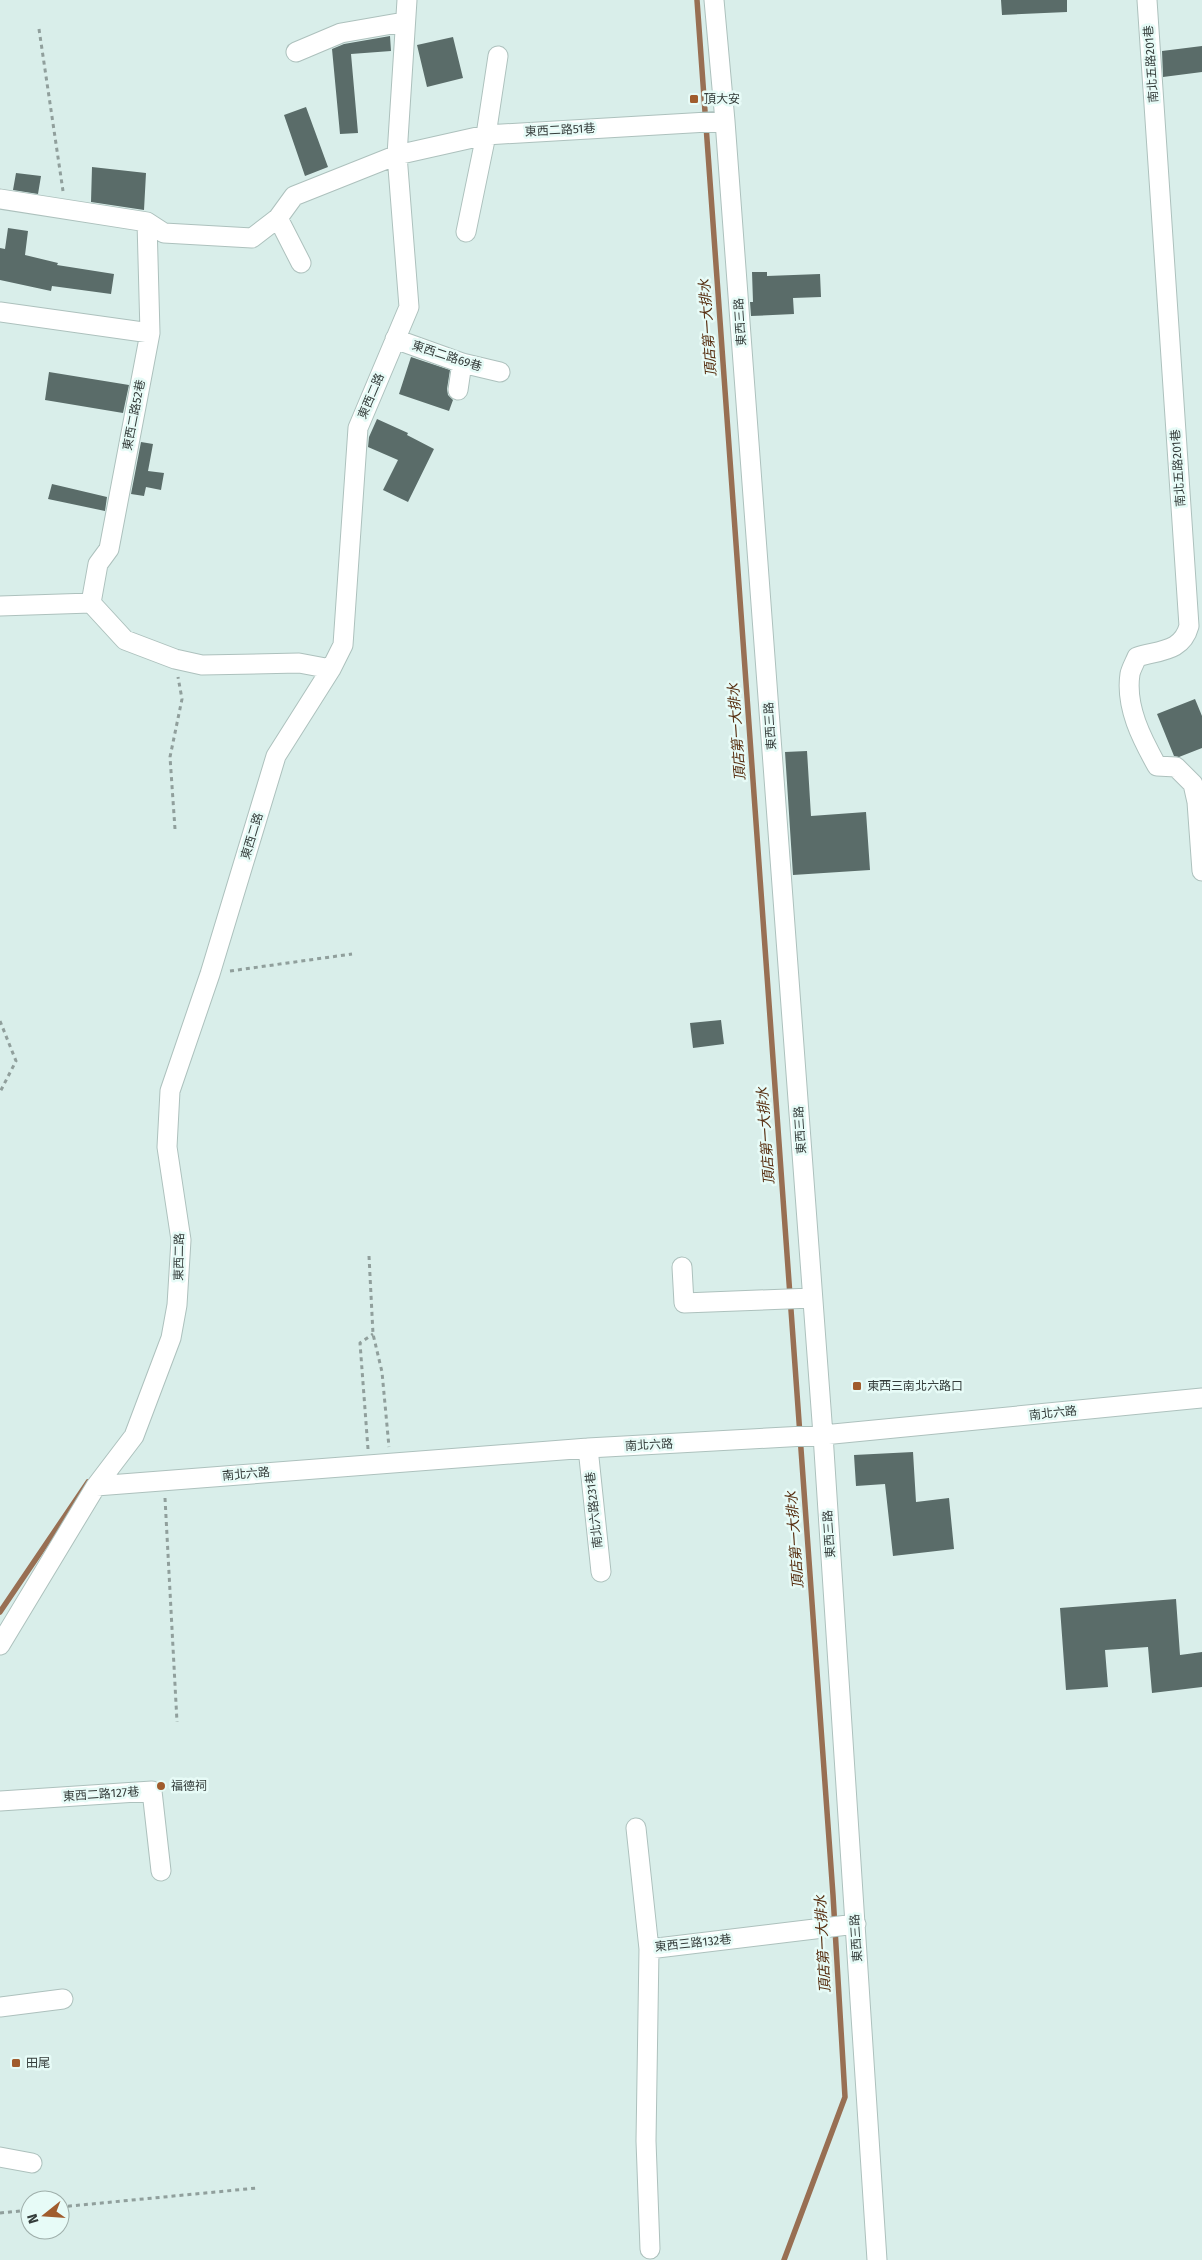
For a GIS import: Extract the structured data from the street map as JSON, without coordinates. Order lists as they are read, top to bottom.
{
  "streets": {
    "street": [
      "南北五路201巷",
      "東西二路51巷",
      "東西三路",
      "東西二路69巷",
      "東西二路",
      "東西二路52巷",
      "南北六路",
      "南北六路231巷",
      "東西二路127巷",
      "東西三路132巷"
    ]
  },
  "crossings": [
    ["東西二路51巷", "東西三路"],
    ["東西二路51巷", "東西二路"],
    ["東西三路", "南北六路"],
    ["東西三路", "東西三路132巷"],
    ["東西二路69巷", "東西二路"],
    ["東西二路", "南北六路"],
    ["南北六路", "南北六路231巷"]
  ],
  "water": ["頂店第一大排水"],
  "places": {
    "transit": ["頂大安", "東西三南北六路口", "田尾"],
    "other": ["福德祠"]
  },
  "north": "left"
}
